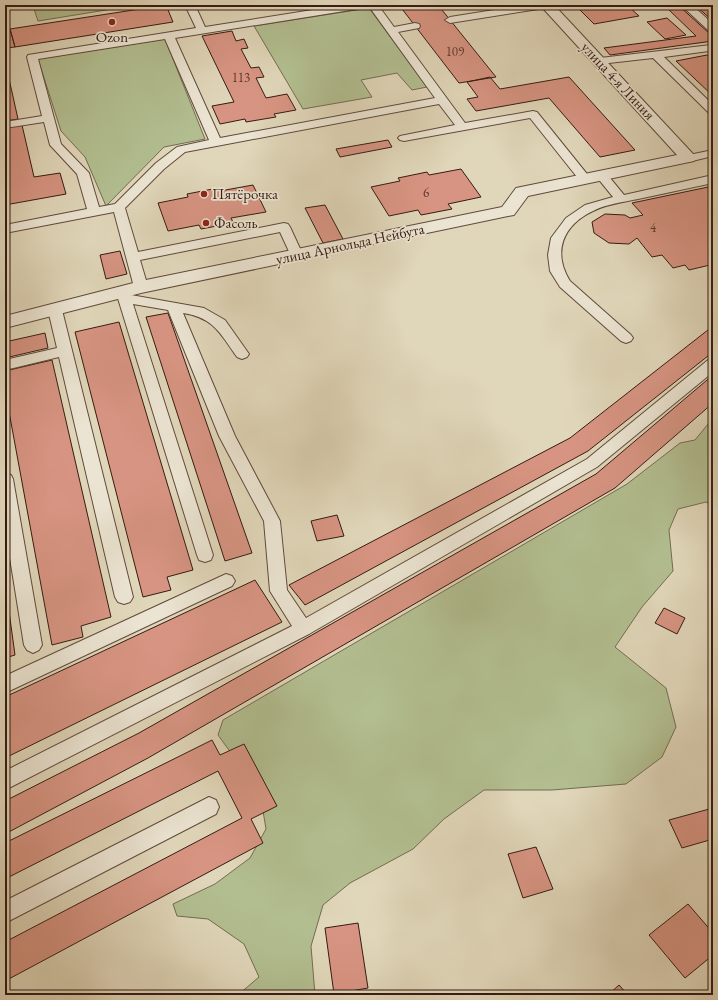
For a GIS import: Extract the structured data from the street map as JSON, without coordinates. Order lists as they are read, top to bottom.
{
  "streets": {
    "street": ["улица 4-я Линия", "улица Арнольда Нейбута"]
  },
  "crossings": [
    ["улица 4-я Линия", "улица Арнольда Нейбута"]
  ],
  "places": ["Ozon", "Пятёрочка", "Фасоль"],
  "house_numbers": [
    "109",
    "113",
    "6",
    "4"
  ]
}
